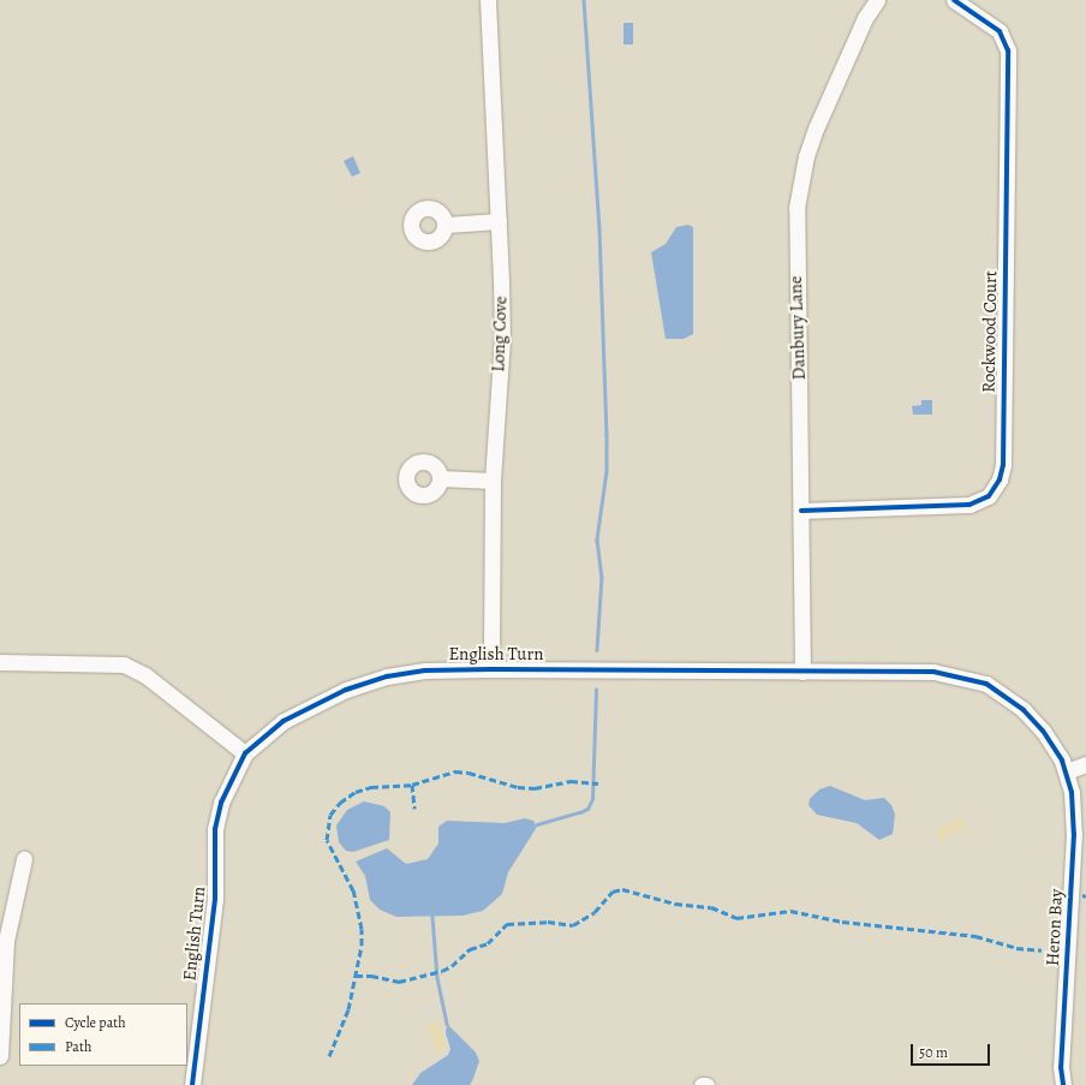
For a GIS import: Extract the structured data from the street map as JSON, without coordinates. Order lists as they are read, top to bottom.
{
  "streets": {
    "street": [
      "Danbury Lane",
      "Rockwood Court",
      "Long Cove",
      "English Turn",
      "Heron Bay"
    ]
  },
  "crossings": [
    ["Danbury Lane", "Rockwood Court"],
    ["Danbury Lane", "English Turn"],
    ["Long Cove", "English Turn"],
    ["English Turn", "Heron Bay"]
  ],
  "legend": ["Cycle path", "Path"],
  "scale_bar": "50 m"
}
